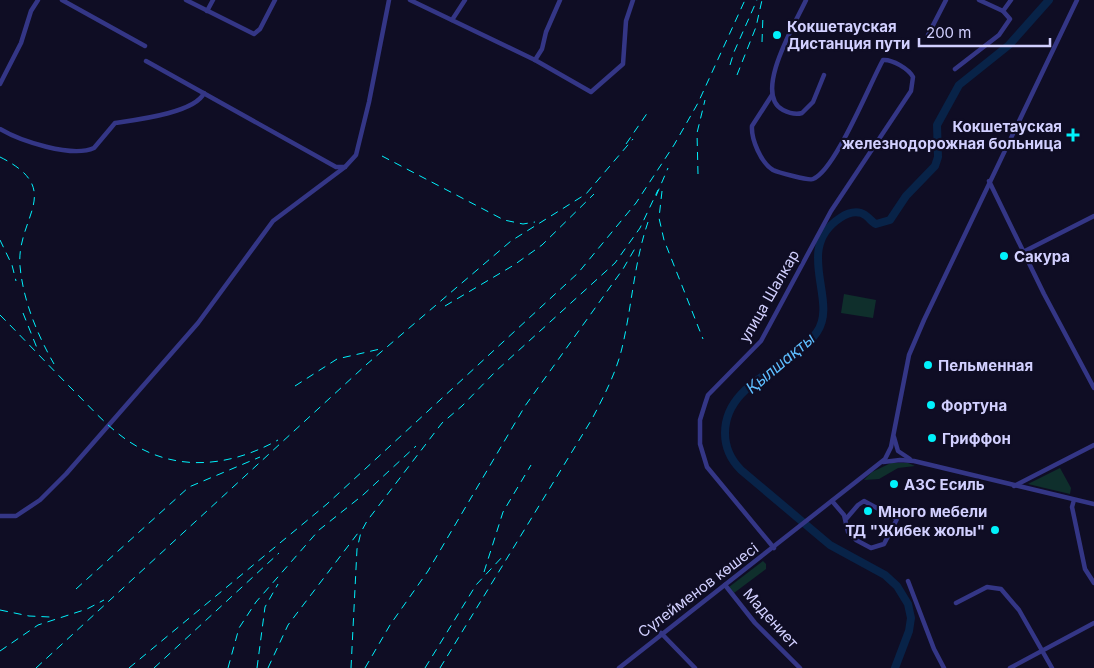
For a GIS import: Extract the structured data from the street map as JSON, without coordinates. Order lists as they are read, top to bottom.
{
  "streets": {
    "street": ["улица Шалкар", "Сүлейменов көшесі", "Мадениет"]
  },
  "crossings": [
    ["улица Шалкар", "Сүлейменов көшесі"],
    ["Сүлейменов көшесі", "Мадениет"]
  ],
  "water": ["Қылшақты"],
  "places": {
    "other": [
      "Кокшетауская Дистанция пути",
      "Сакура",
      "Пельменная",
      "Фортуна",
      "Гриффон",
      "АЗС Есиль",
      "Много мебели",
      "ТД \"Жибек жолы\""
    ],
    "health": ["Кокшетауская железнодорожная больница"]
  },
  "scale_bar": "200 m"
}
